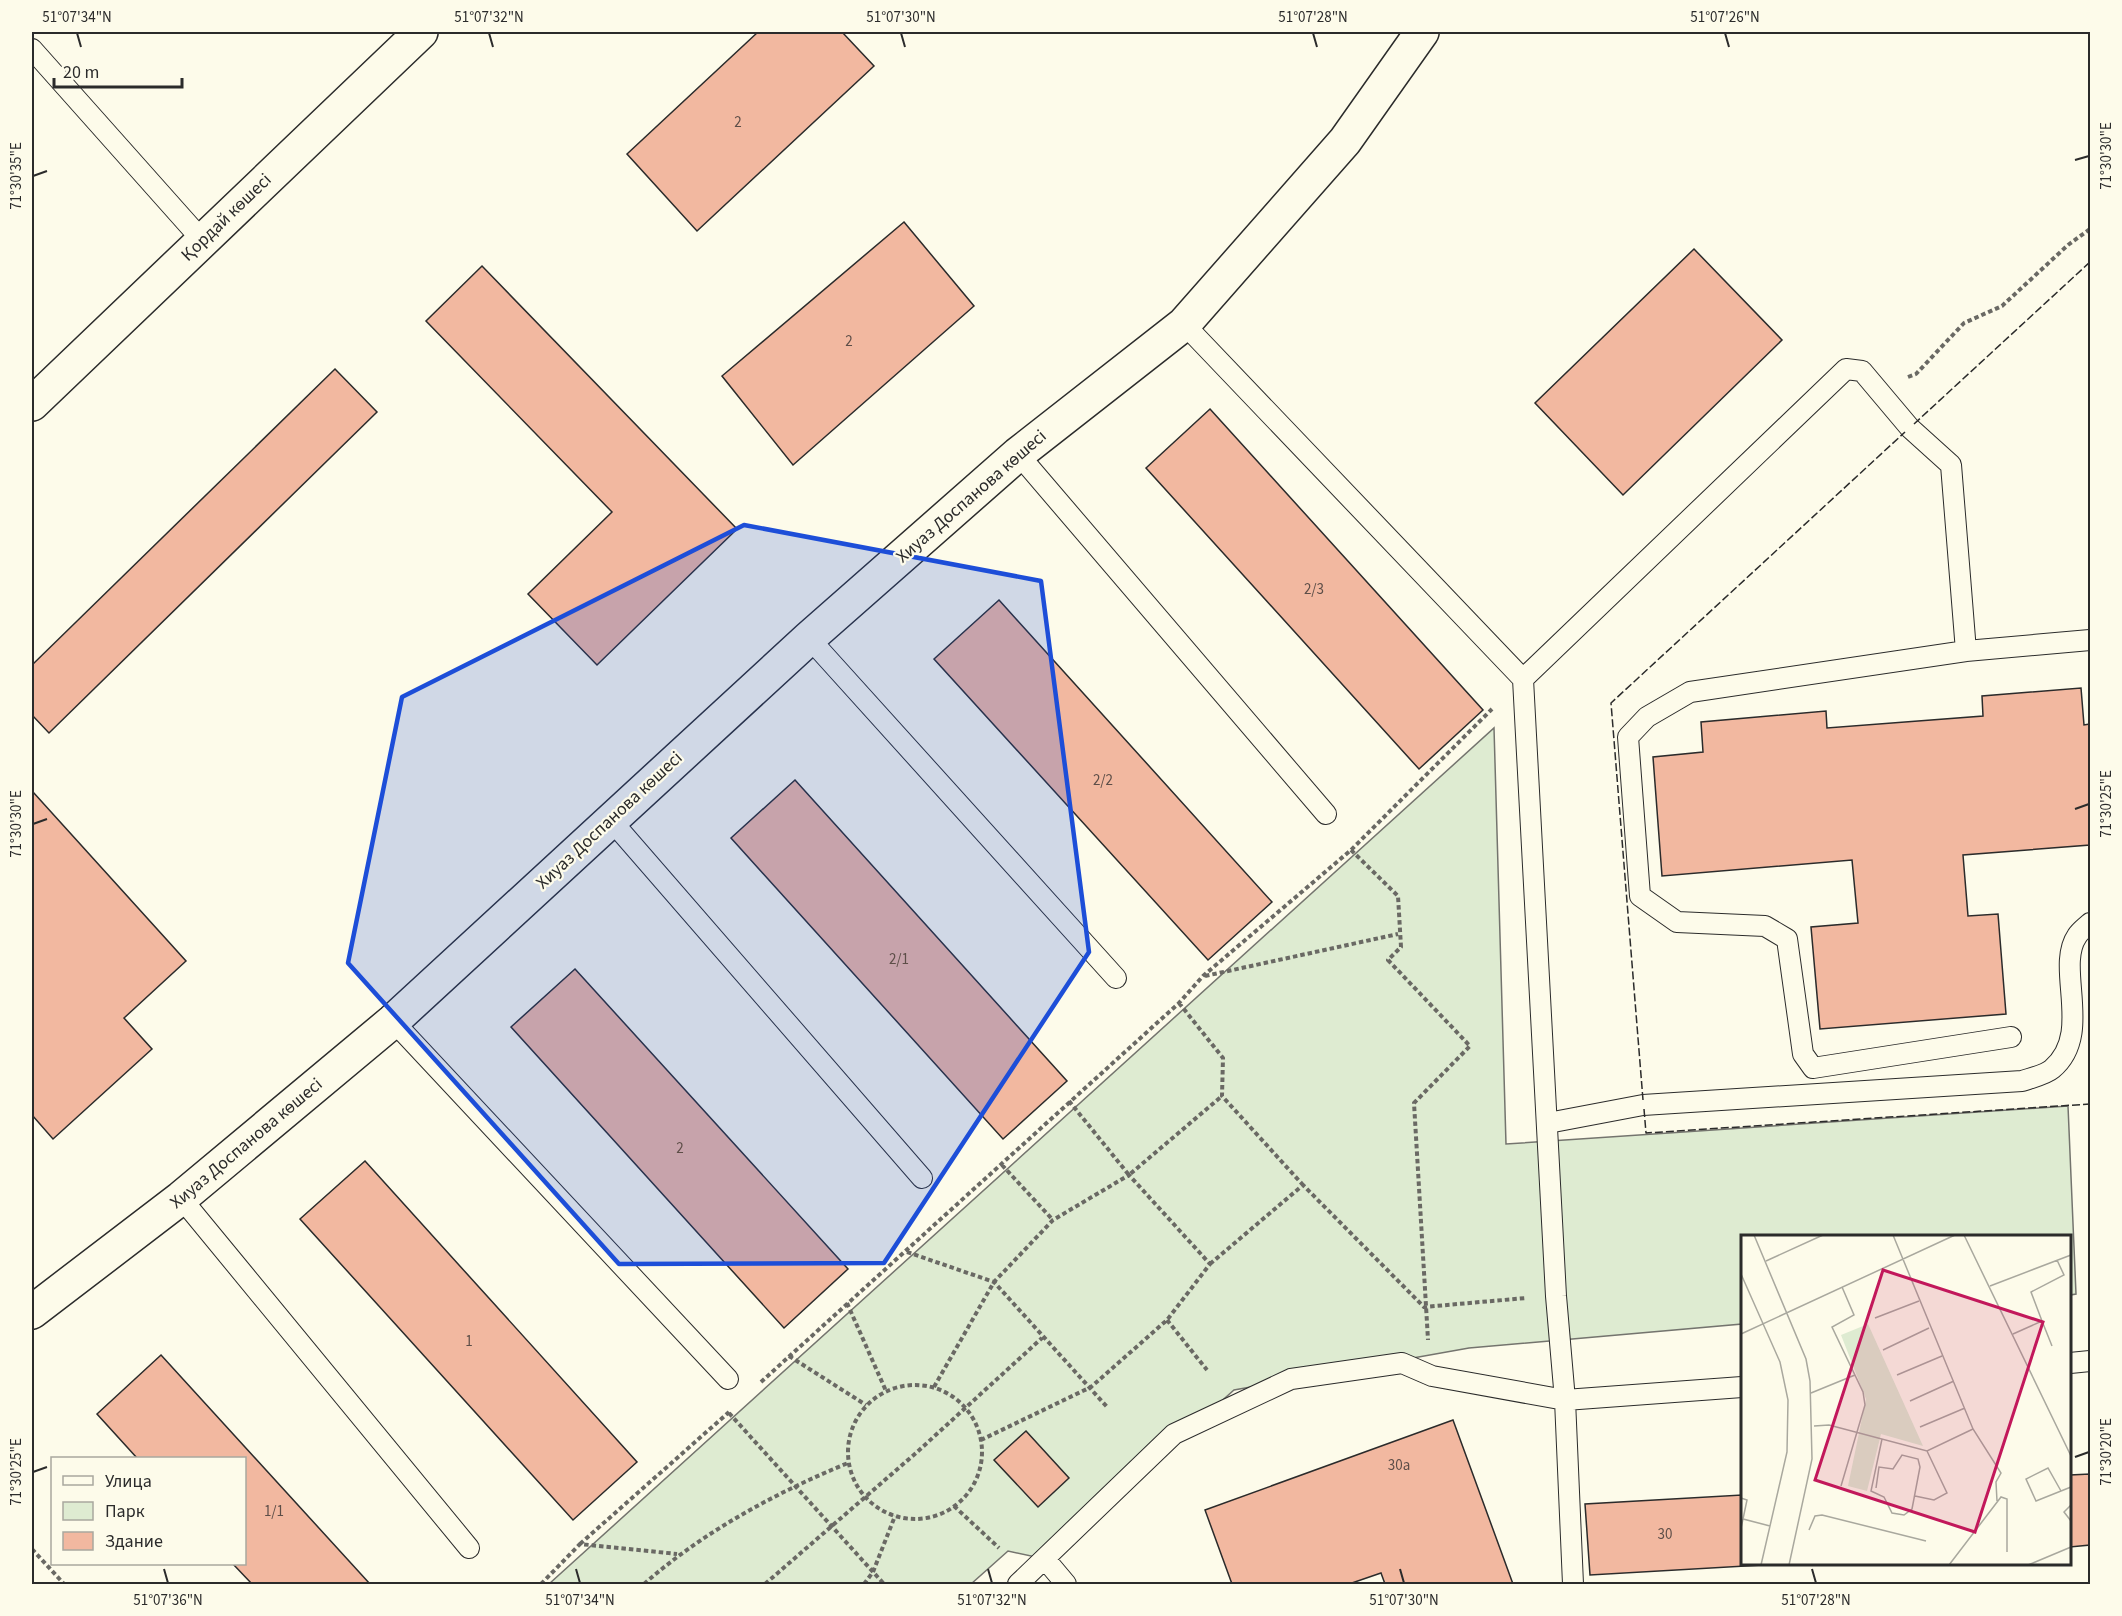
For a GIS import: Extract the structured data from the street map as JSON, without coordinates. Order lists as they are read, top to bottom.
{
  "streets": {
    "street": ["Қордай көшесі", "Хиуаз Доспанова көшесі"]
  },
  "house_numbers": [
    "2",
    "2",
    "2/3",
    "2/2",
    "2/1",
    "2",
    "1",
    "30а",
    "1/1",
    "30"
  ],
  "legend": ["Улица", "Парк", "Здание"],
  "scale_bar": "20 m",
  "coordinates": [
    "51°07'34\"N",
    "51°07'32\"N",
    "51°07'30\"N",
    "51°07'28\"N",
    "51°07'26\"N",
    "71°30'30\"E",
    "71°30'35\"E",
    "71°30'25\"E",
    "71°30'20\"E",
    "51°07'36\"N"
  ]
}
